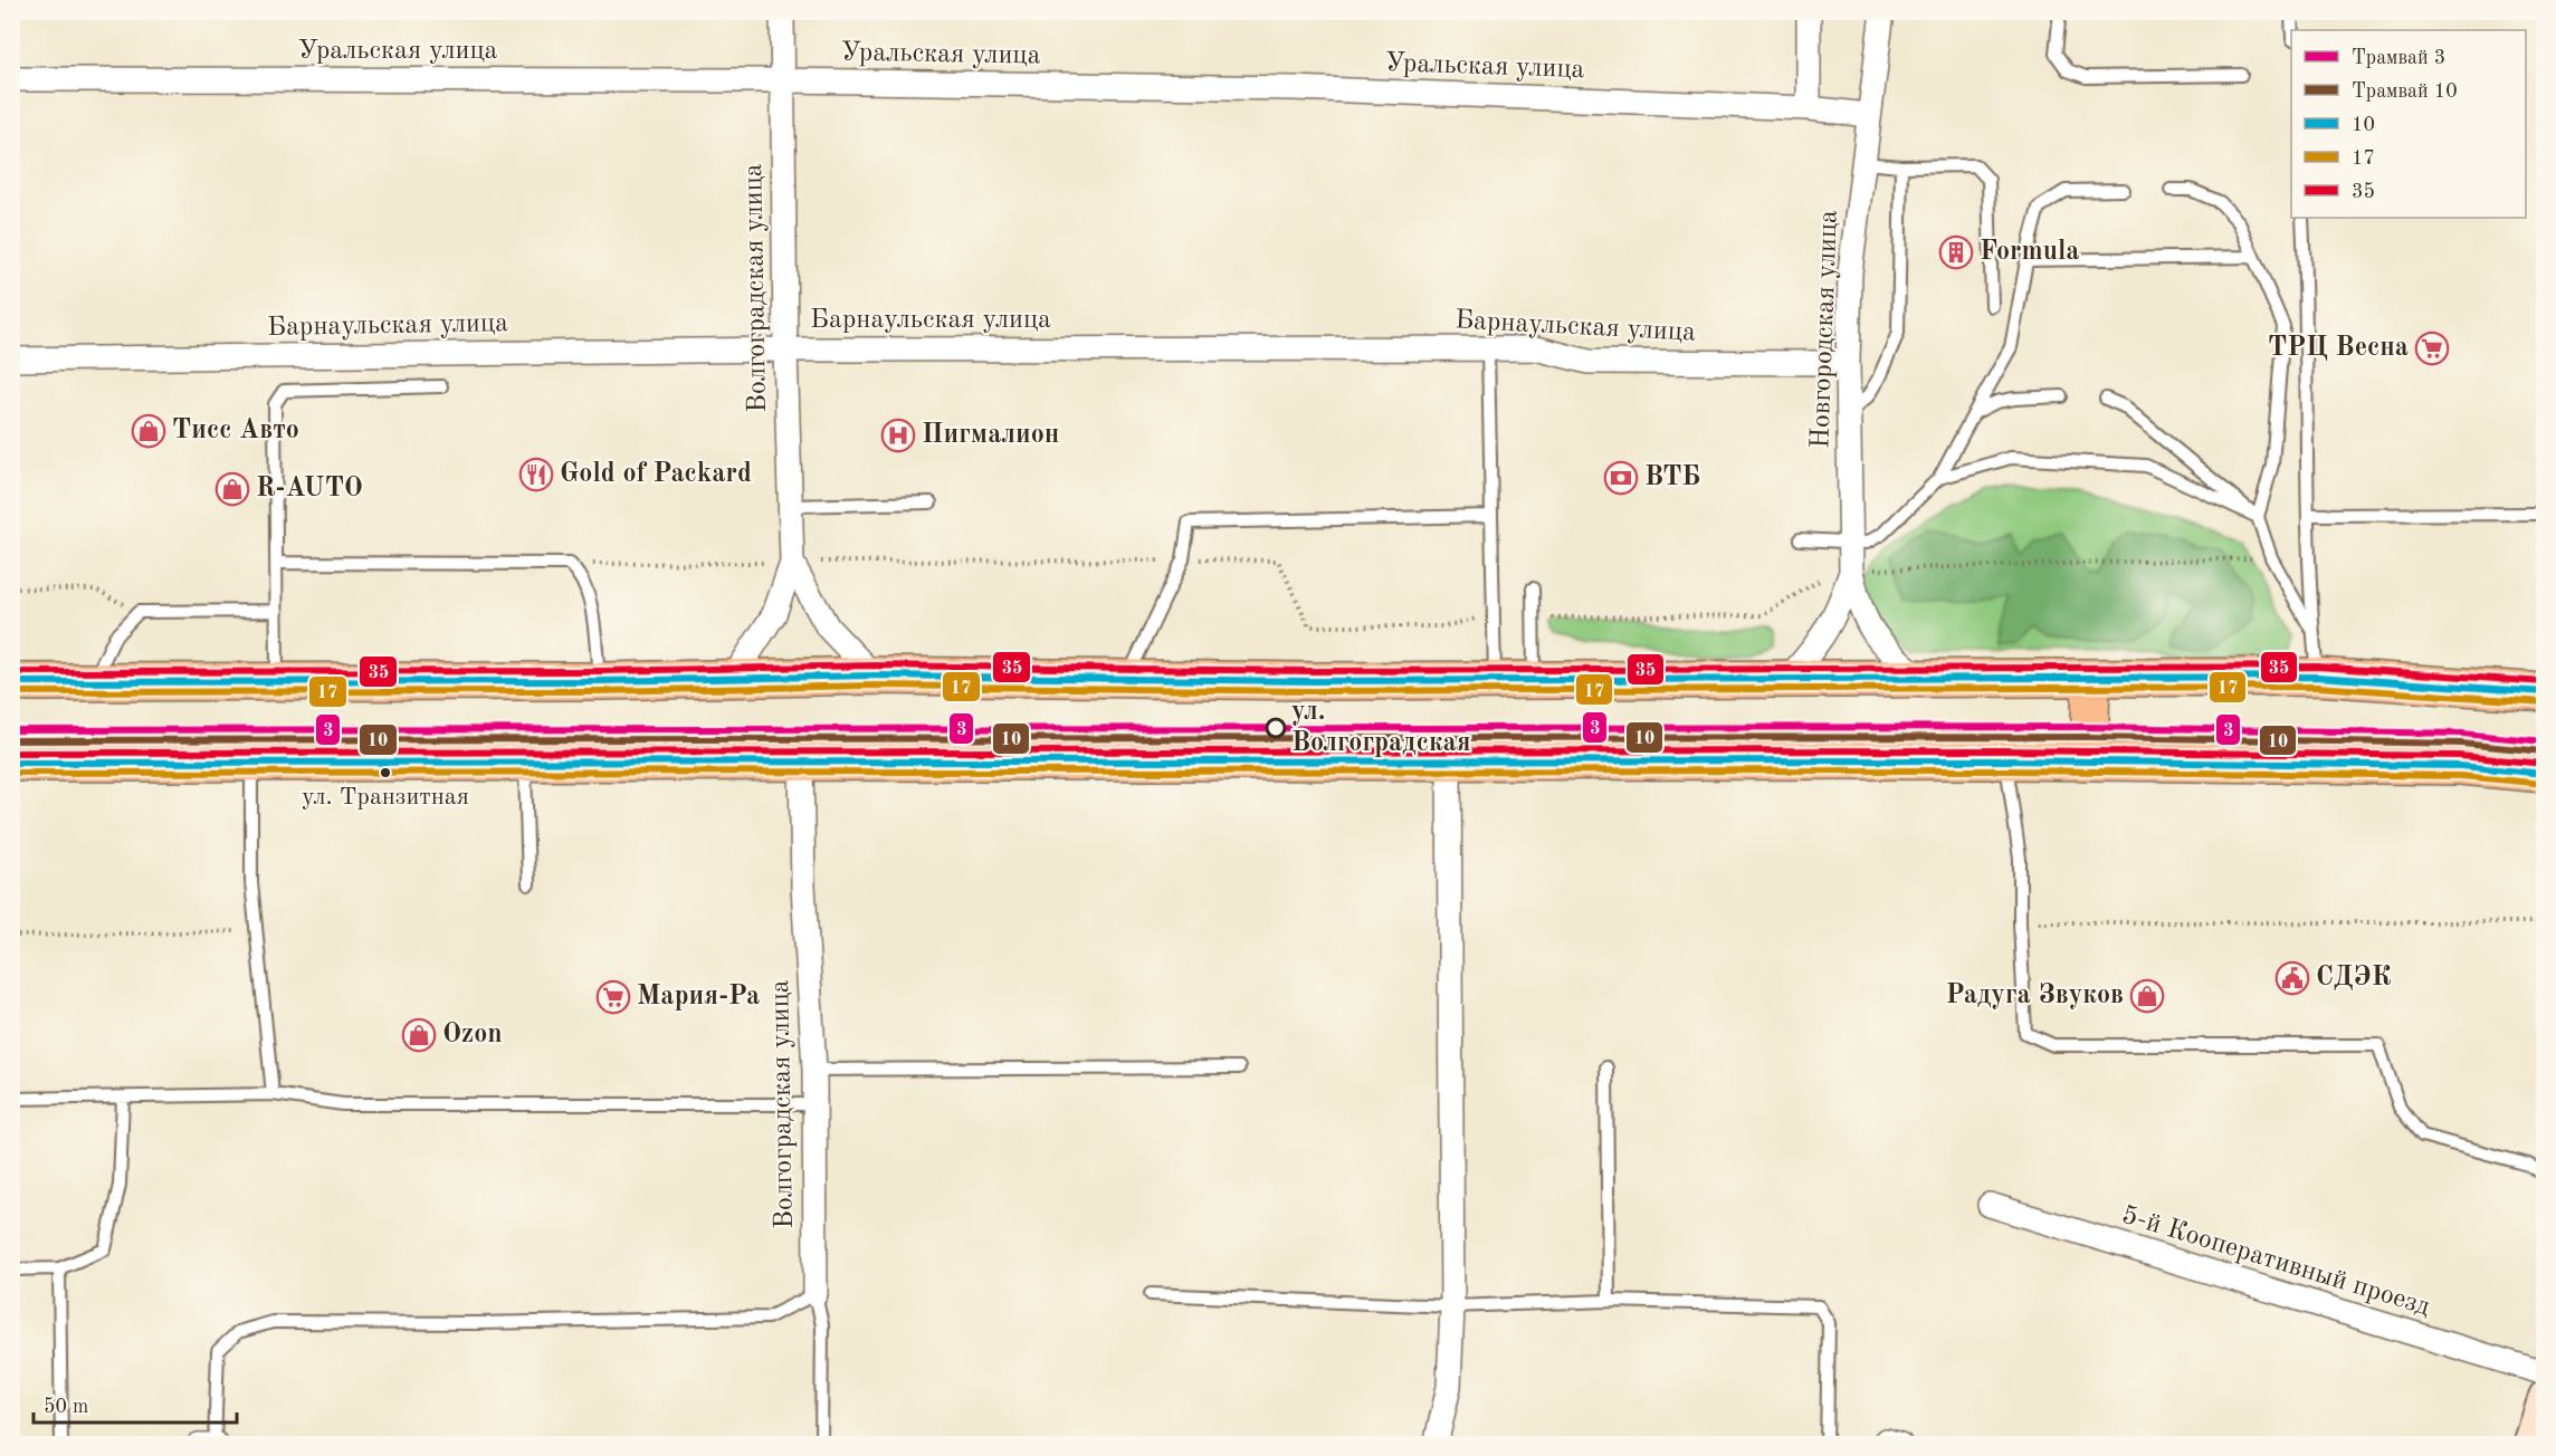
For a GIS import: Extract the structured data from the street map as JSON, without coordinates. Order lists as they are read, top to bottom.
{
  "streets": {
    "street": [
      "Уральская улица",
      "Волгоградская улица",
      "Барнаульская улица",
      "Новгородская улица",
      "5-й Кооперативный проезд"
    ]
  },
  "crossings": [
    ["Уральская улица", "Волгоградская улица"],
    ["Уральская улица", "Новгородская улица"],
    ["Волгоградская улица", "Барнаульская улица"],
    ["Барнаульская улица", "Новгородская улица"]
  ],
  "places": {
    "building": ["Formula"],
    "supermarket": ["ТРЦ Весна", "Мария-Ра"],
    "shop": [
      "Тисс Авто",
      "R-AUTO",
      "Радуга Звуков",
      "Ozon"
    ],
    "hospital": ["Пигмалион"],
    "restaurant": ["Gold of Packard"],
    "bank": ["ВТБ"],
    "other": ["ул. Волгоградская", "ул. Транзитная"],
    "public building": ["СДЭК"]
  },
  "lines": [
    "transit line 35",
    "transit line 10",
    "transit line 17",
    "tram line 3",
    "tram line 10"
  ],
  "legend": [
    "Трамвай 3",
    "Трамвай 10",
    "10",
    "17",
    "35"
  ],
  "scale_bar": "50 m"
}
